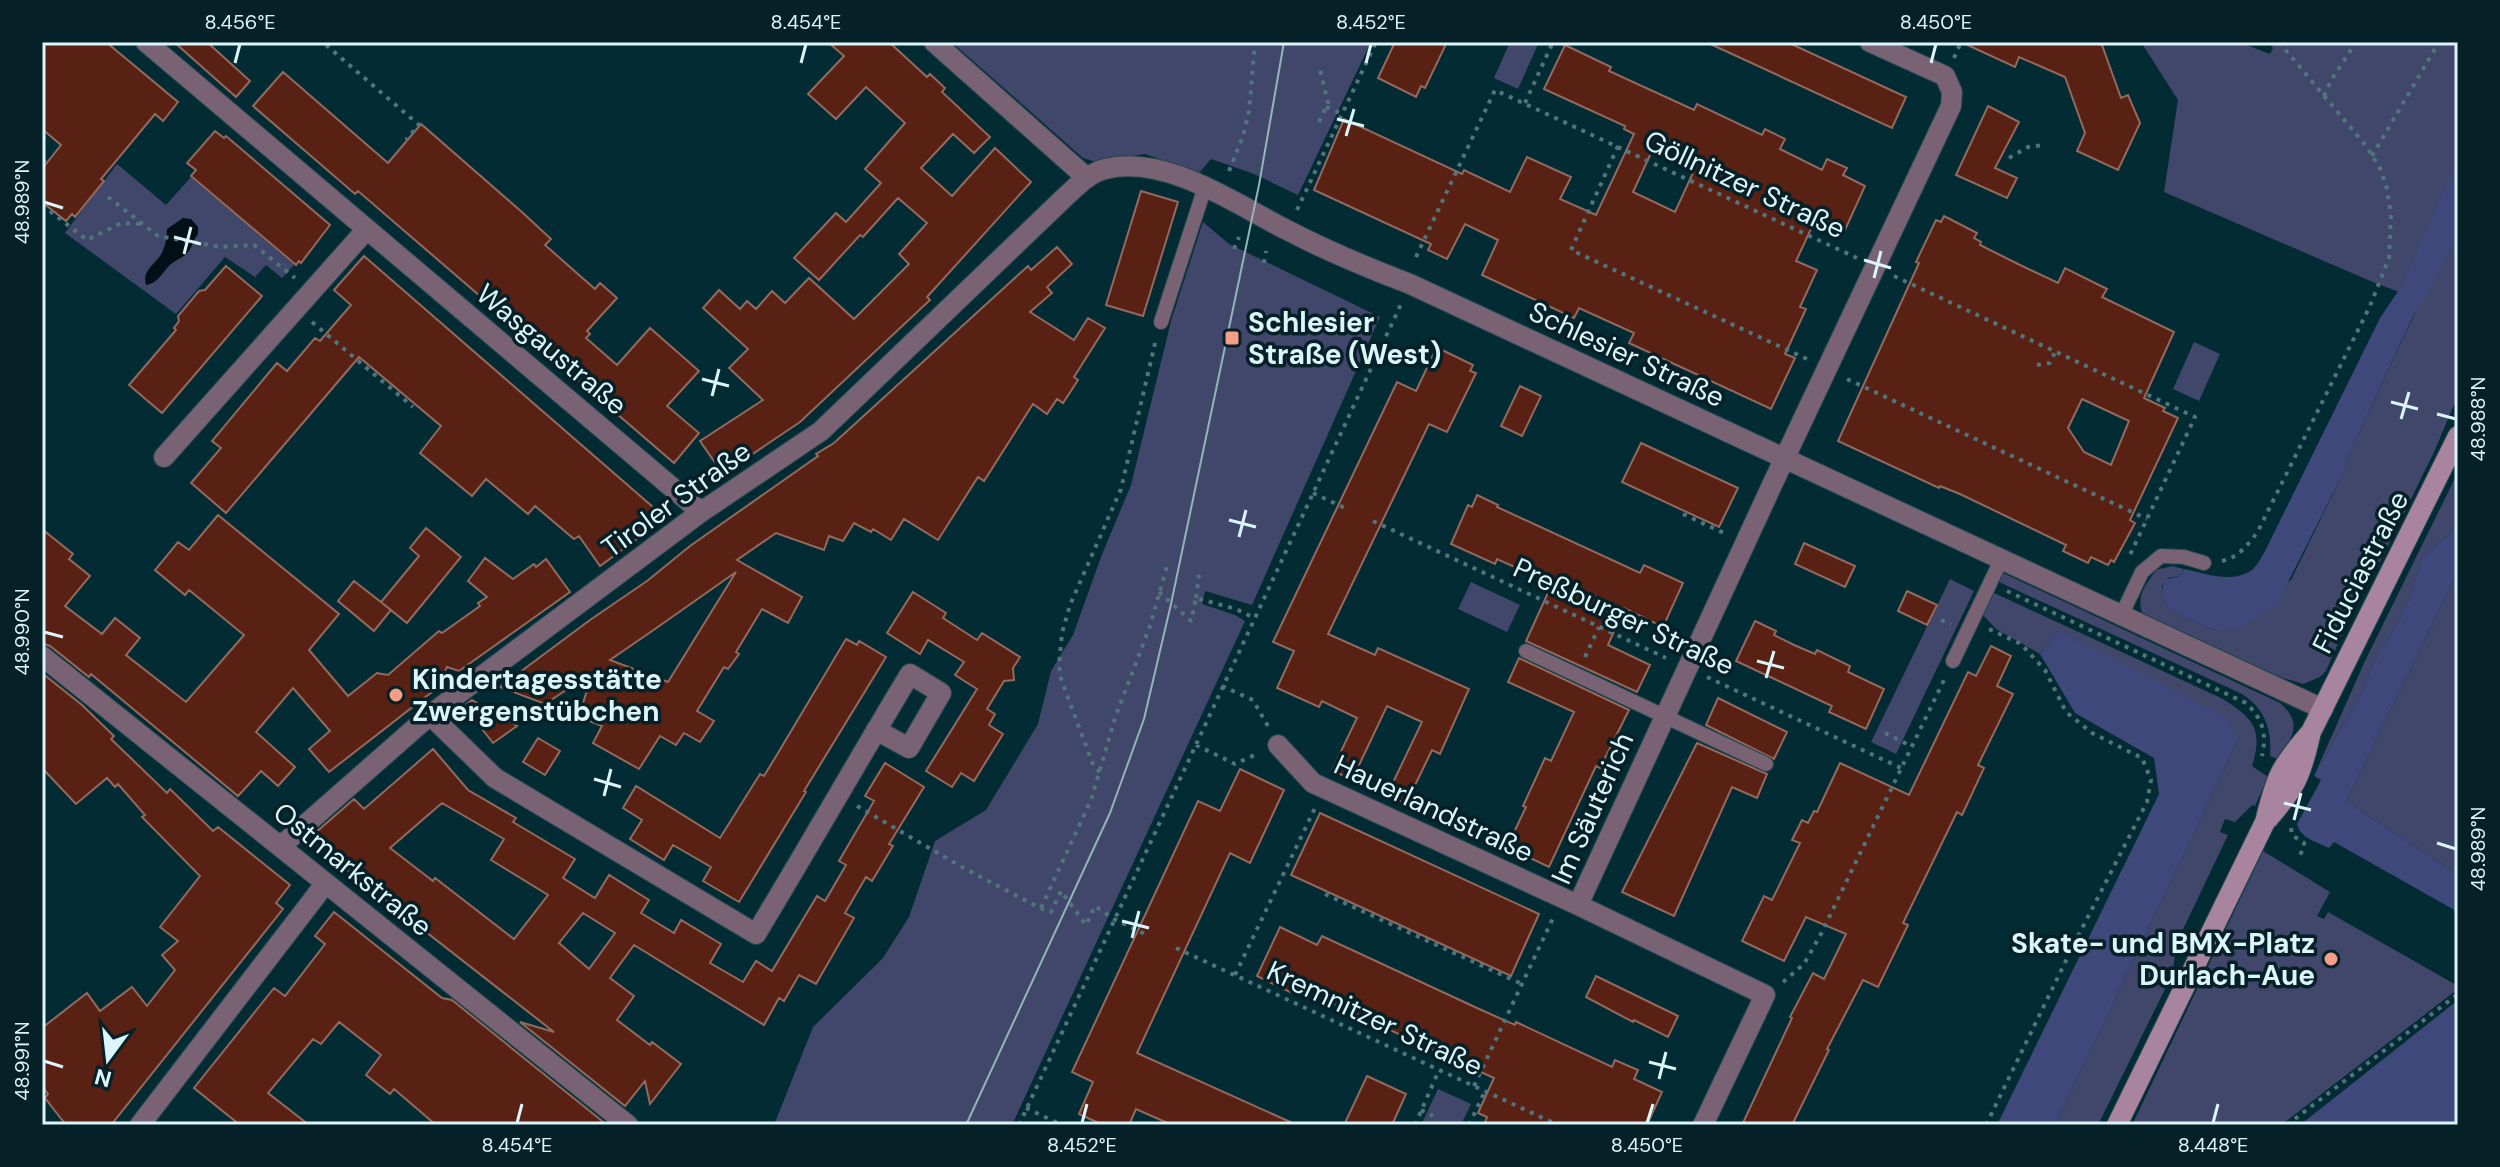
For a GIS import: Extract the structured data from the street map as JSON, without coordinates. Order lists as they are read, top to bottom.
{
  "streets": {
    "main road": ["Fiduciastraße"],
    "street": [
      "Wasgaustraße",
      "Schlesier Straße",
      "Tiroler Straße",
      "Hauerlandstraße",
      "Im Säuterich",
      "Ostmarkstraße"
    ],
    "path": ["Göllnitzer Straße", "Preßburger Straße", "Kremnitzer Straße"]
  },
  "crossings": [
    ["Göllnitzer Straße", "Im Säuterich"],
    ["Wasgaustraße", "Tiroler Straße"],
    ["Schlesier Straße", "Tiroler Straße"],
    ["Schlesier Straße", "Fiduciastraße"],
    ["Schlesier Straße", "Im Säuterich"],
    ["Tiroler Straße", "Ostmarkstraße"],
    ["Preßburger Straße", "Im Säuterich"],
    ["Hauerlandstraße", "Im Säuterich"]
  ],
  "places": {
    "transit": ["Schlesier Straße (West)"],
    "other": ["Kindertagesstätte Zwergenstübchen", "Skate- und BMX-Platz Durlach-Aue"]
  },
  "north": "bottom",
  "coordinates": [
    "8.456°E",
    "8.454°E",
    "8.452°E",
    "8.450°E",
    "48.989°N",
    "48.988°N",
    "48.990°N",
    "48.991°N",
    "8.448°E"
  ]
}
